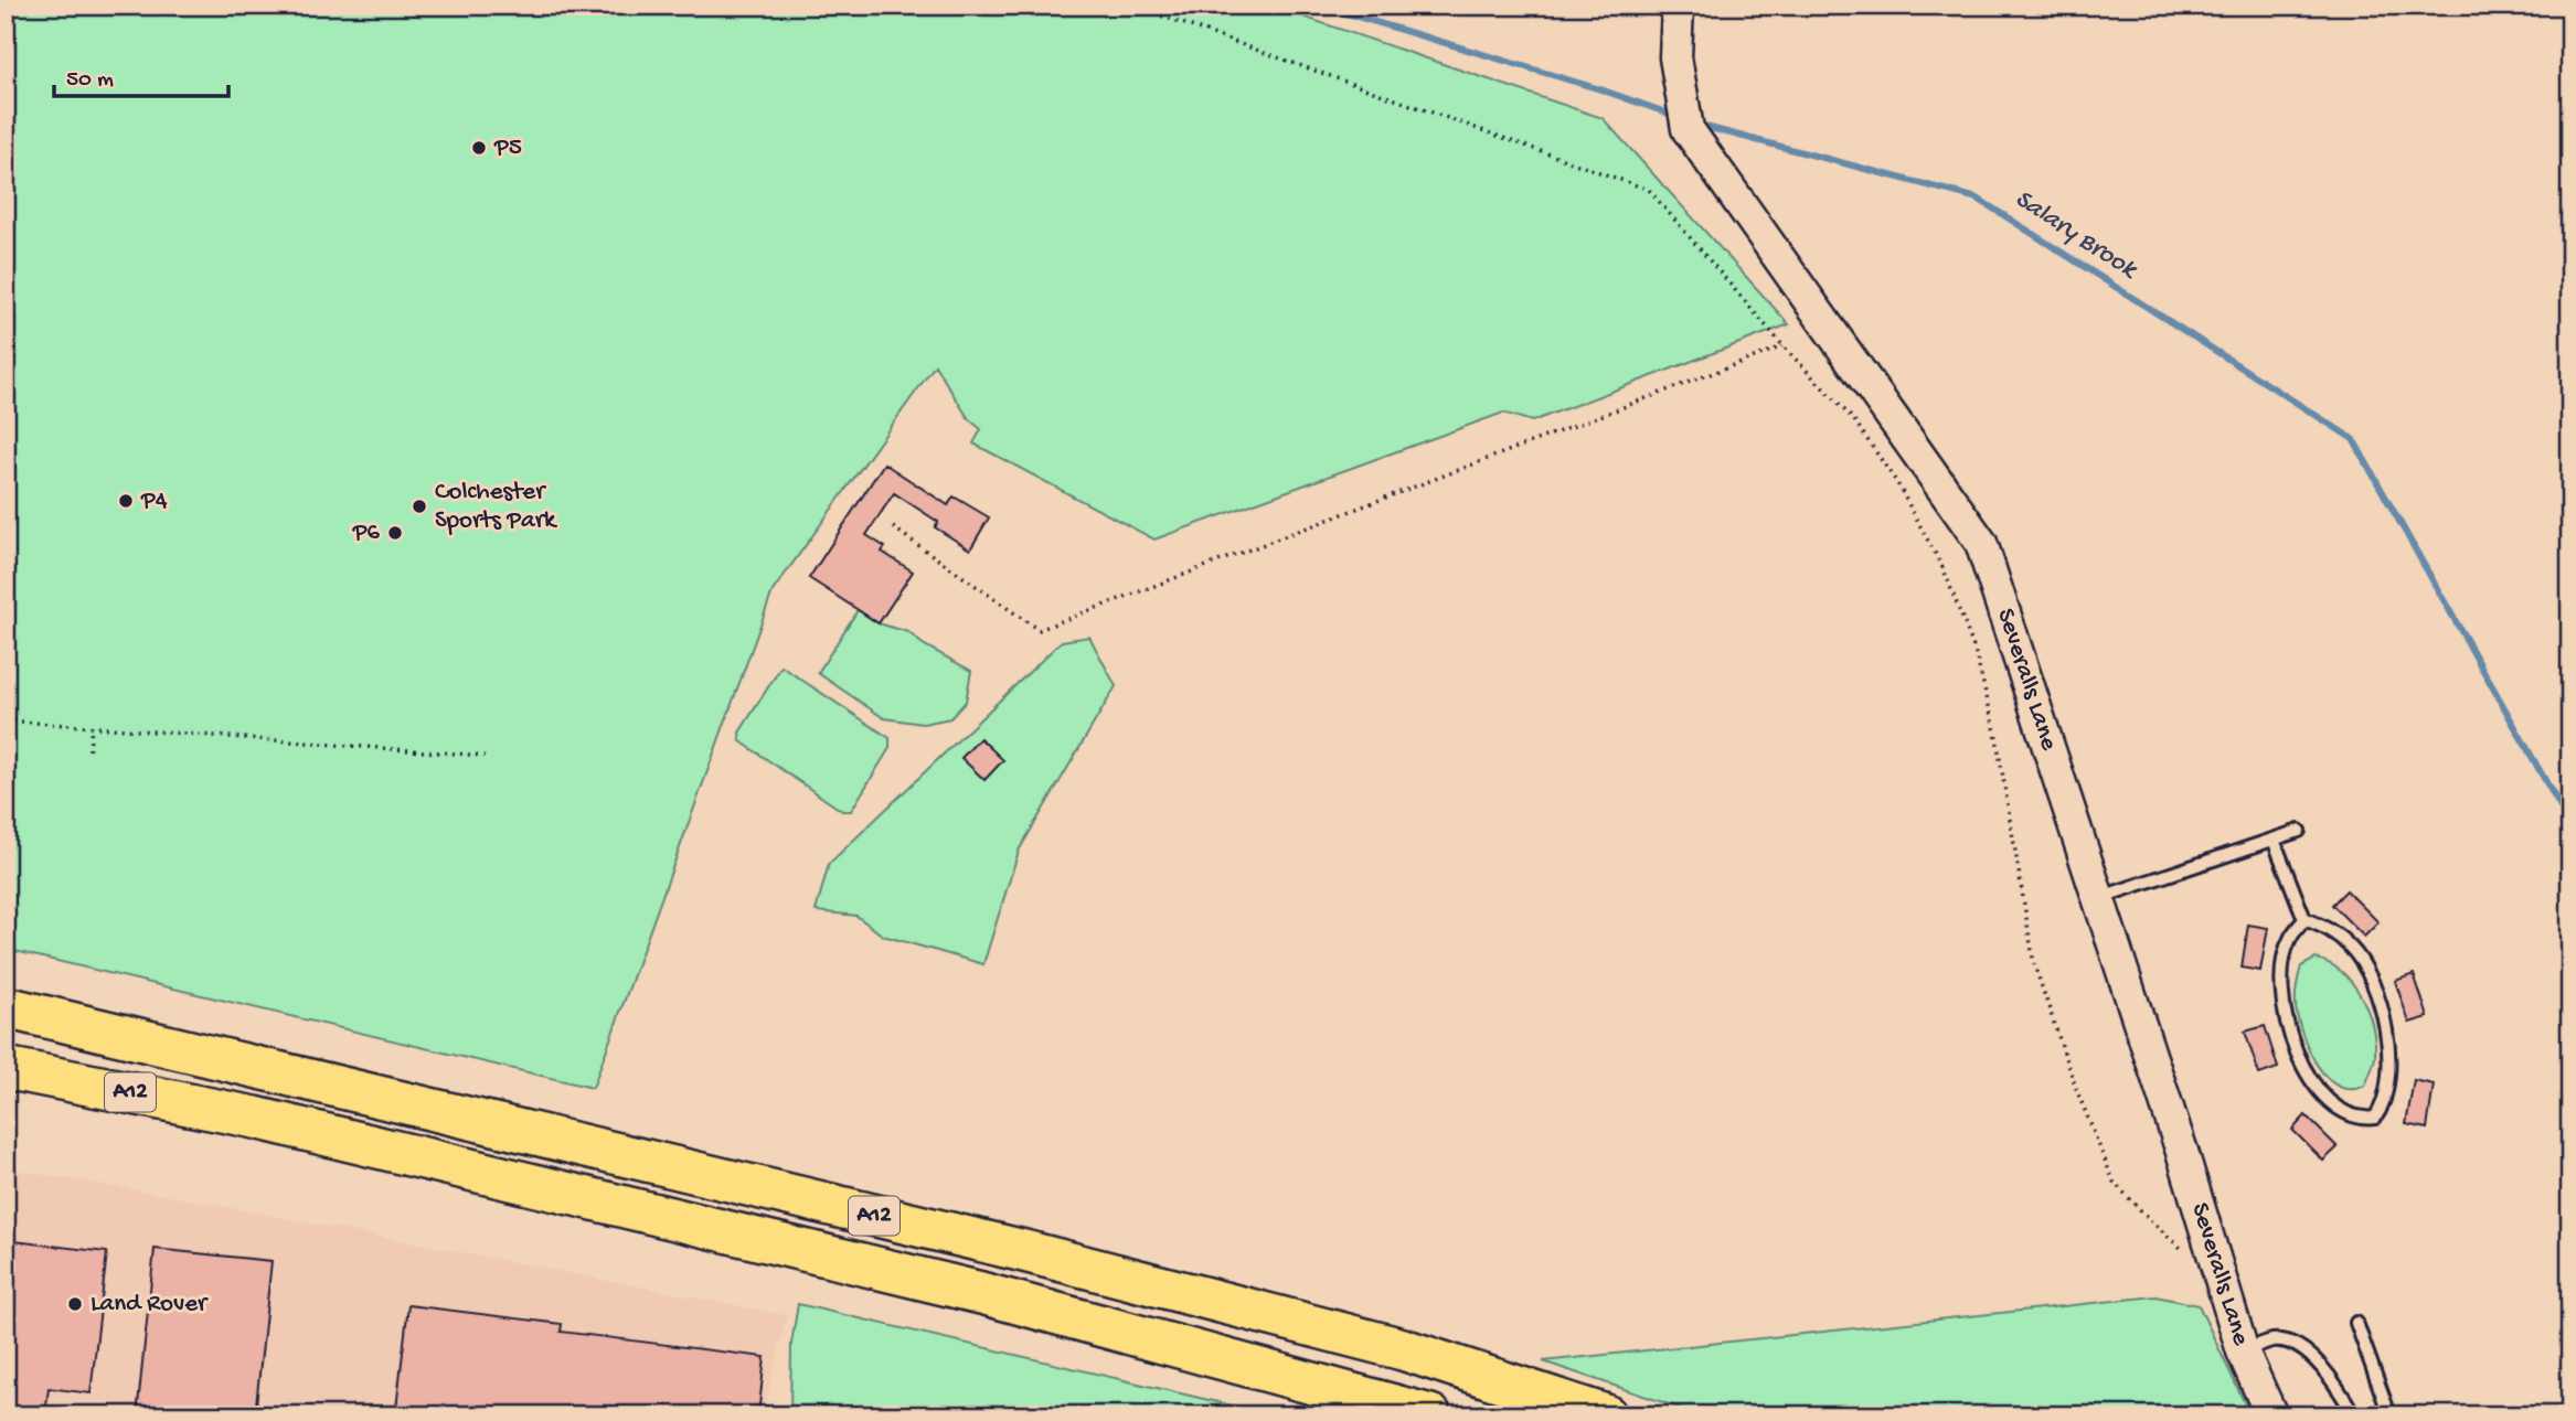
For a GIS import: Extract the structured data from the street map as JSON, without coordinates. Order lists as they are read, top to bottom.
{
  "streets": {
    "highway": ["A12"],
    "street": ["Severalls Lane"]
  },
  "water": ["Salary Brook"],
  "places": [
    "P5",
    "P4",
    "Colchester Sports Park",
    "P6",
    "Land Rover"
  ],
  "scale_bar": "50 m"
}
